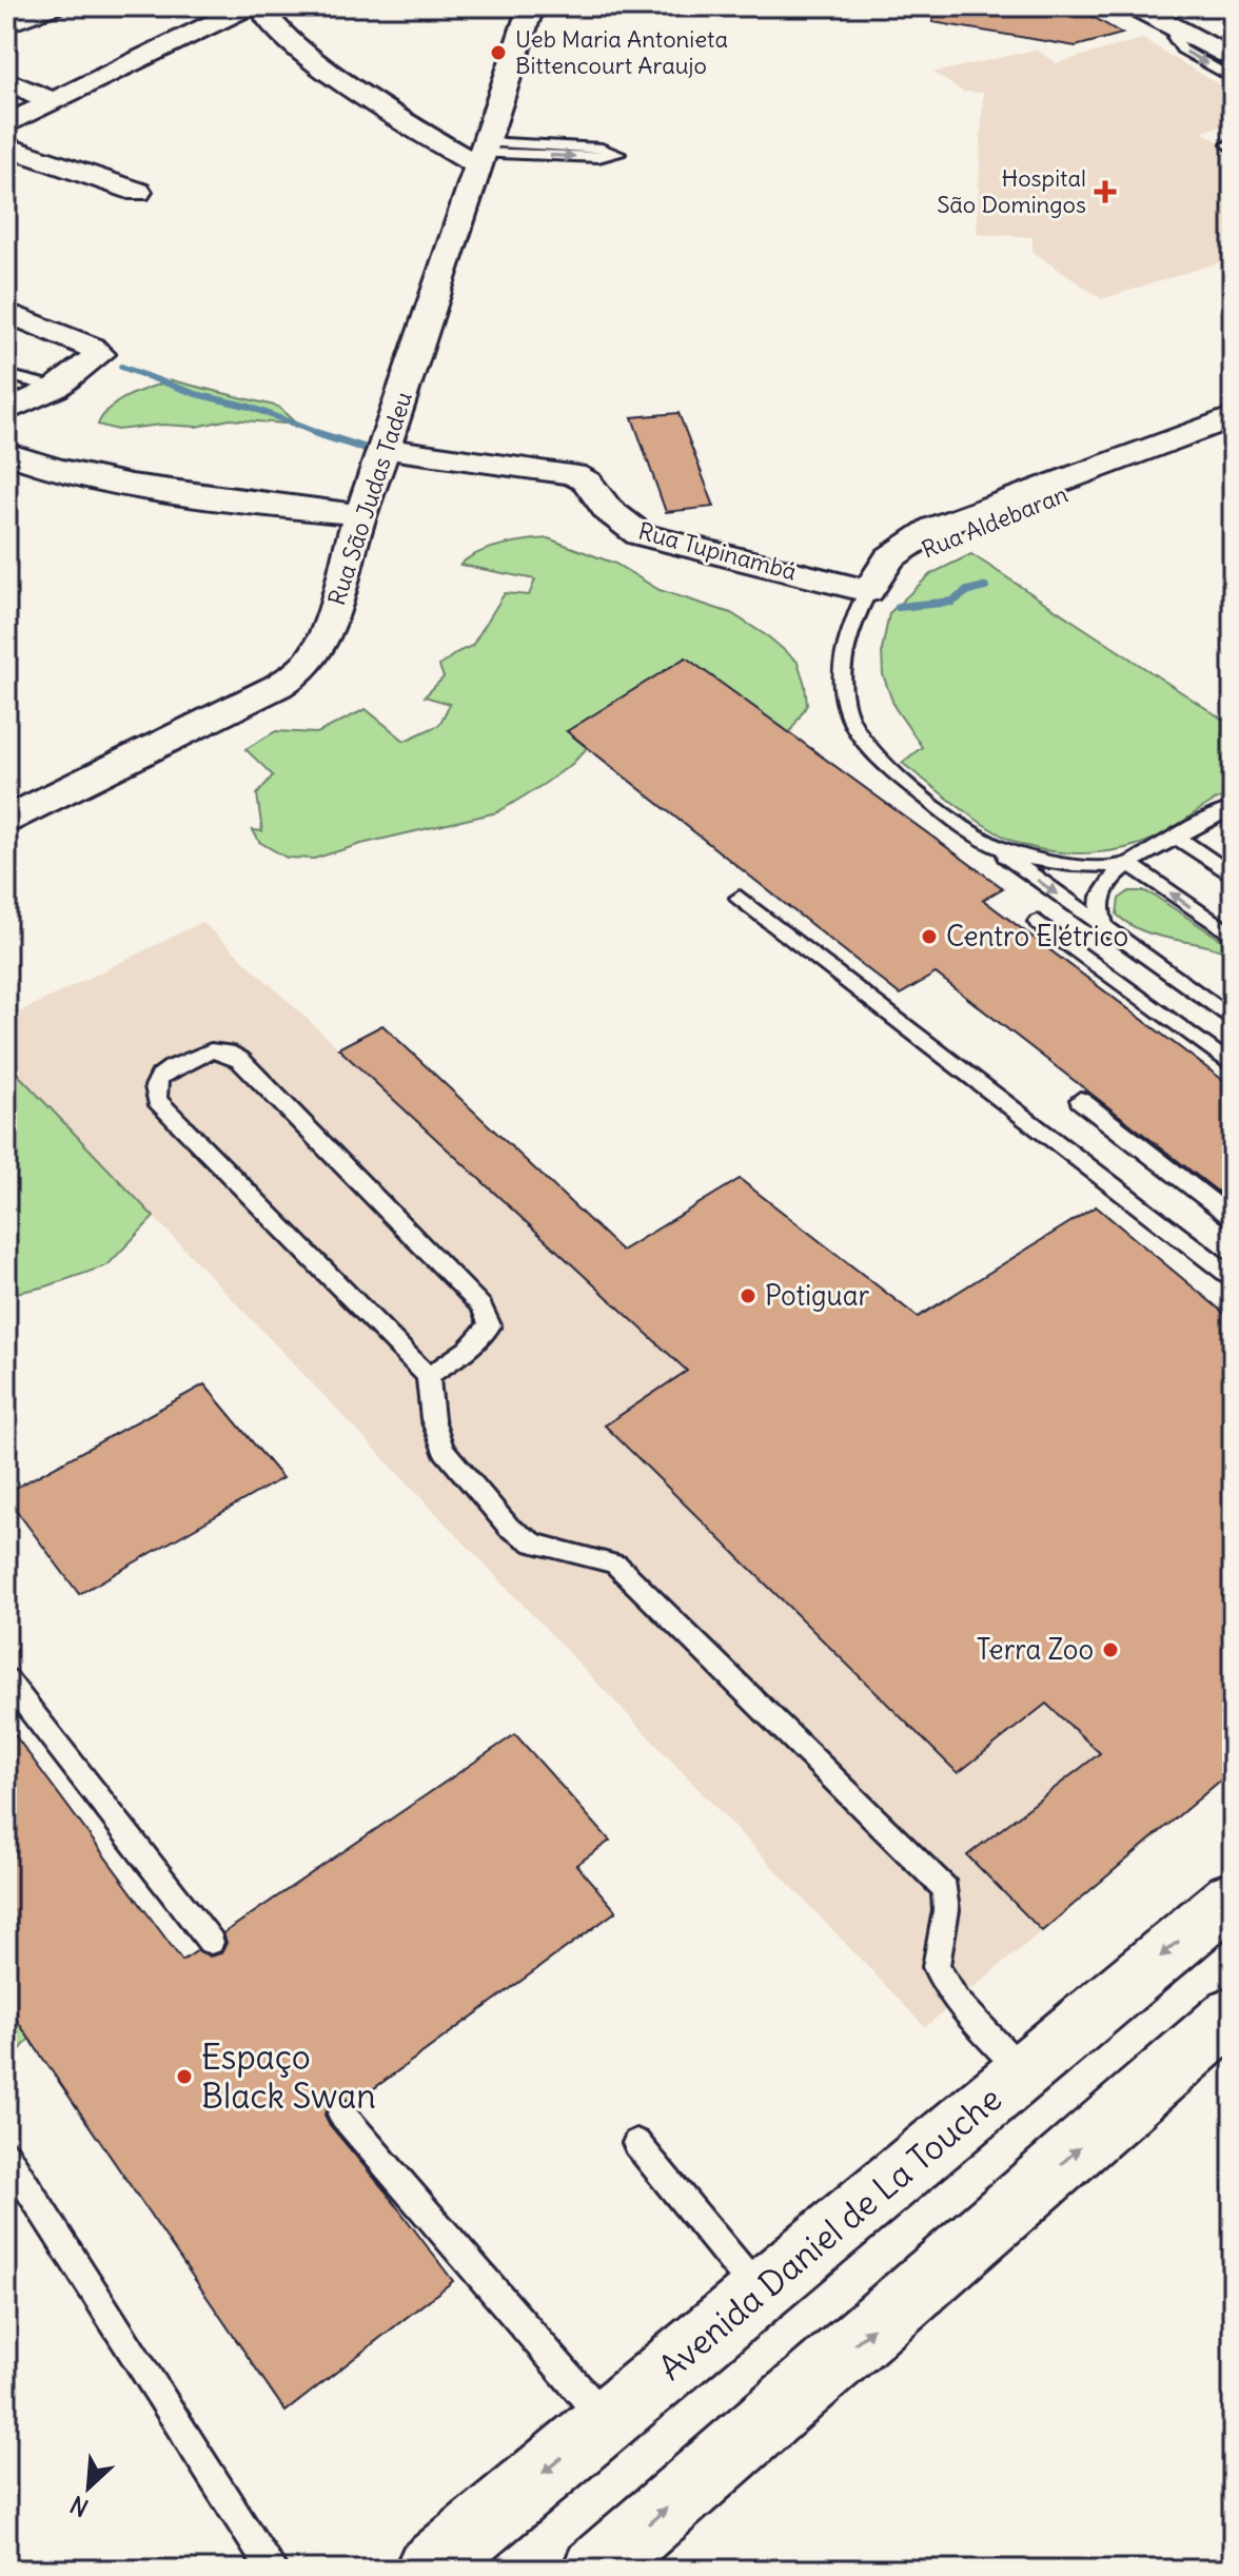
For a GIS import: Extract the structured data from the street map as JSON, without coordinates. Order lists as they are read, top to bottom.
{
  "streets": {
    "main road": ["Avenida Daniel de La Touche"],
    "street": ["Rua São Judas Tadeu", "Rua Aldebaran", "Rua Tupinambá"]
  },
  "crossings": [
    ["Rua São Judas Tadeu", "Rua Tupinambá"],
    ["Rua Aldebaran", "Rua Tupinambá"]
  ],
  "places": {
    "other": [
      "Ueb Maria Antonieta Bittencourt Araujo",
      "Centro Elétrico",
      "Potiguar",
      "Terra Zoo",
      "Espaço Black Swan"
    ],
    "health": ["Hospital São Domingos"]
  },
  "north": "bottom left"
}
